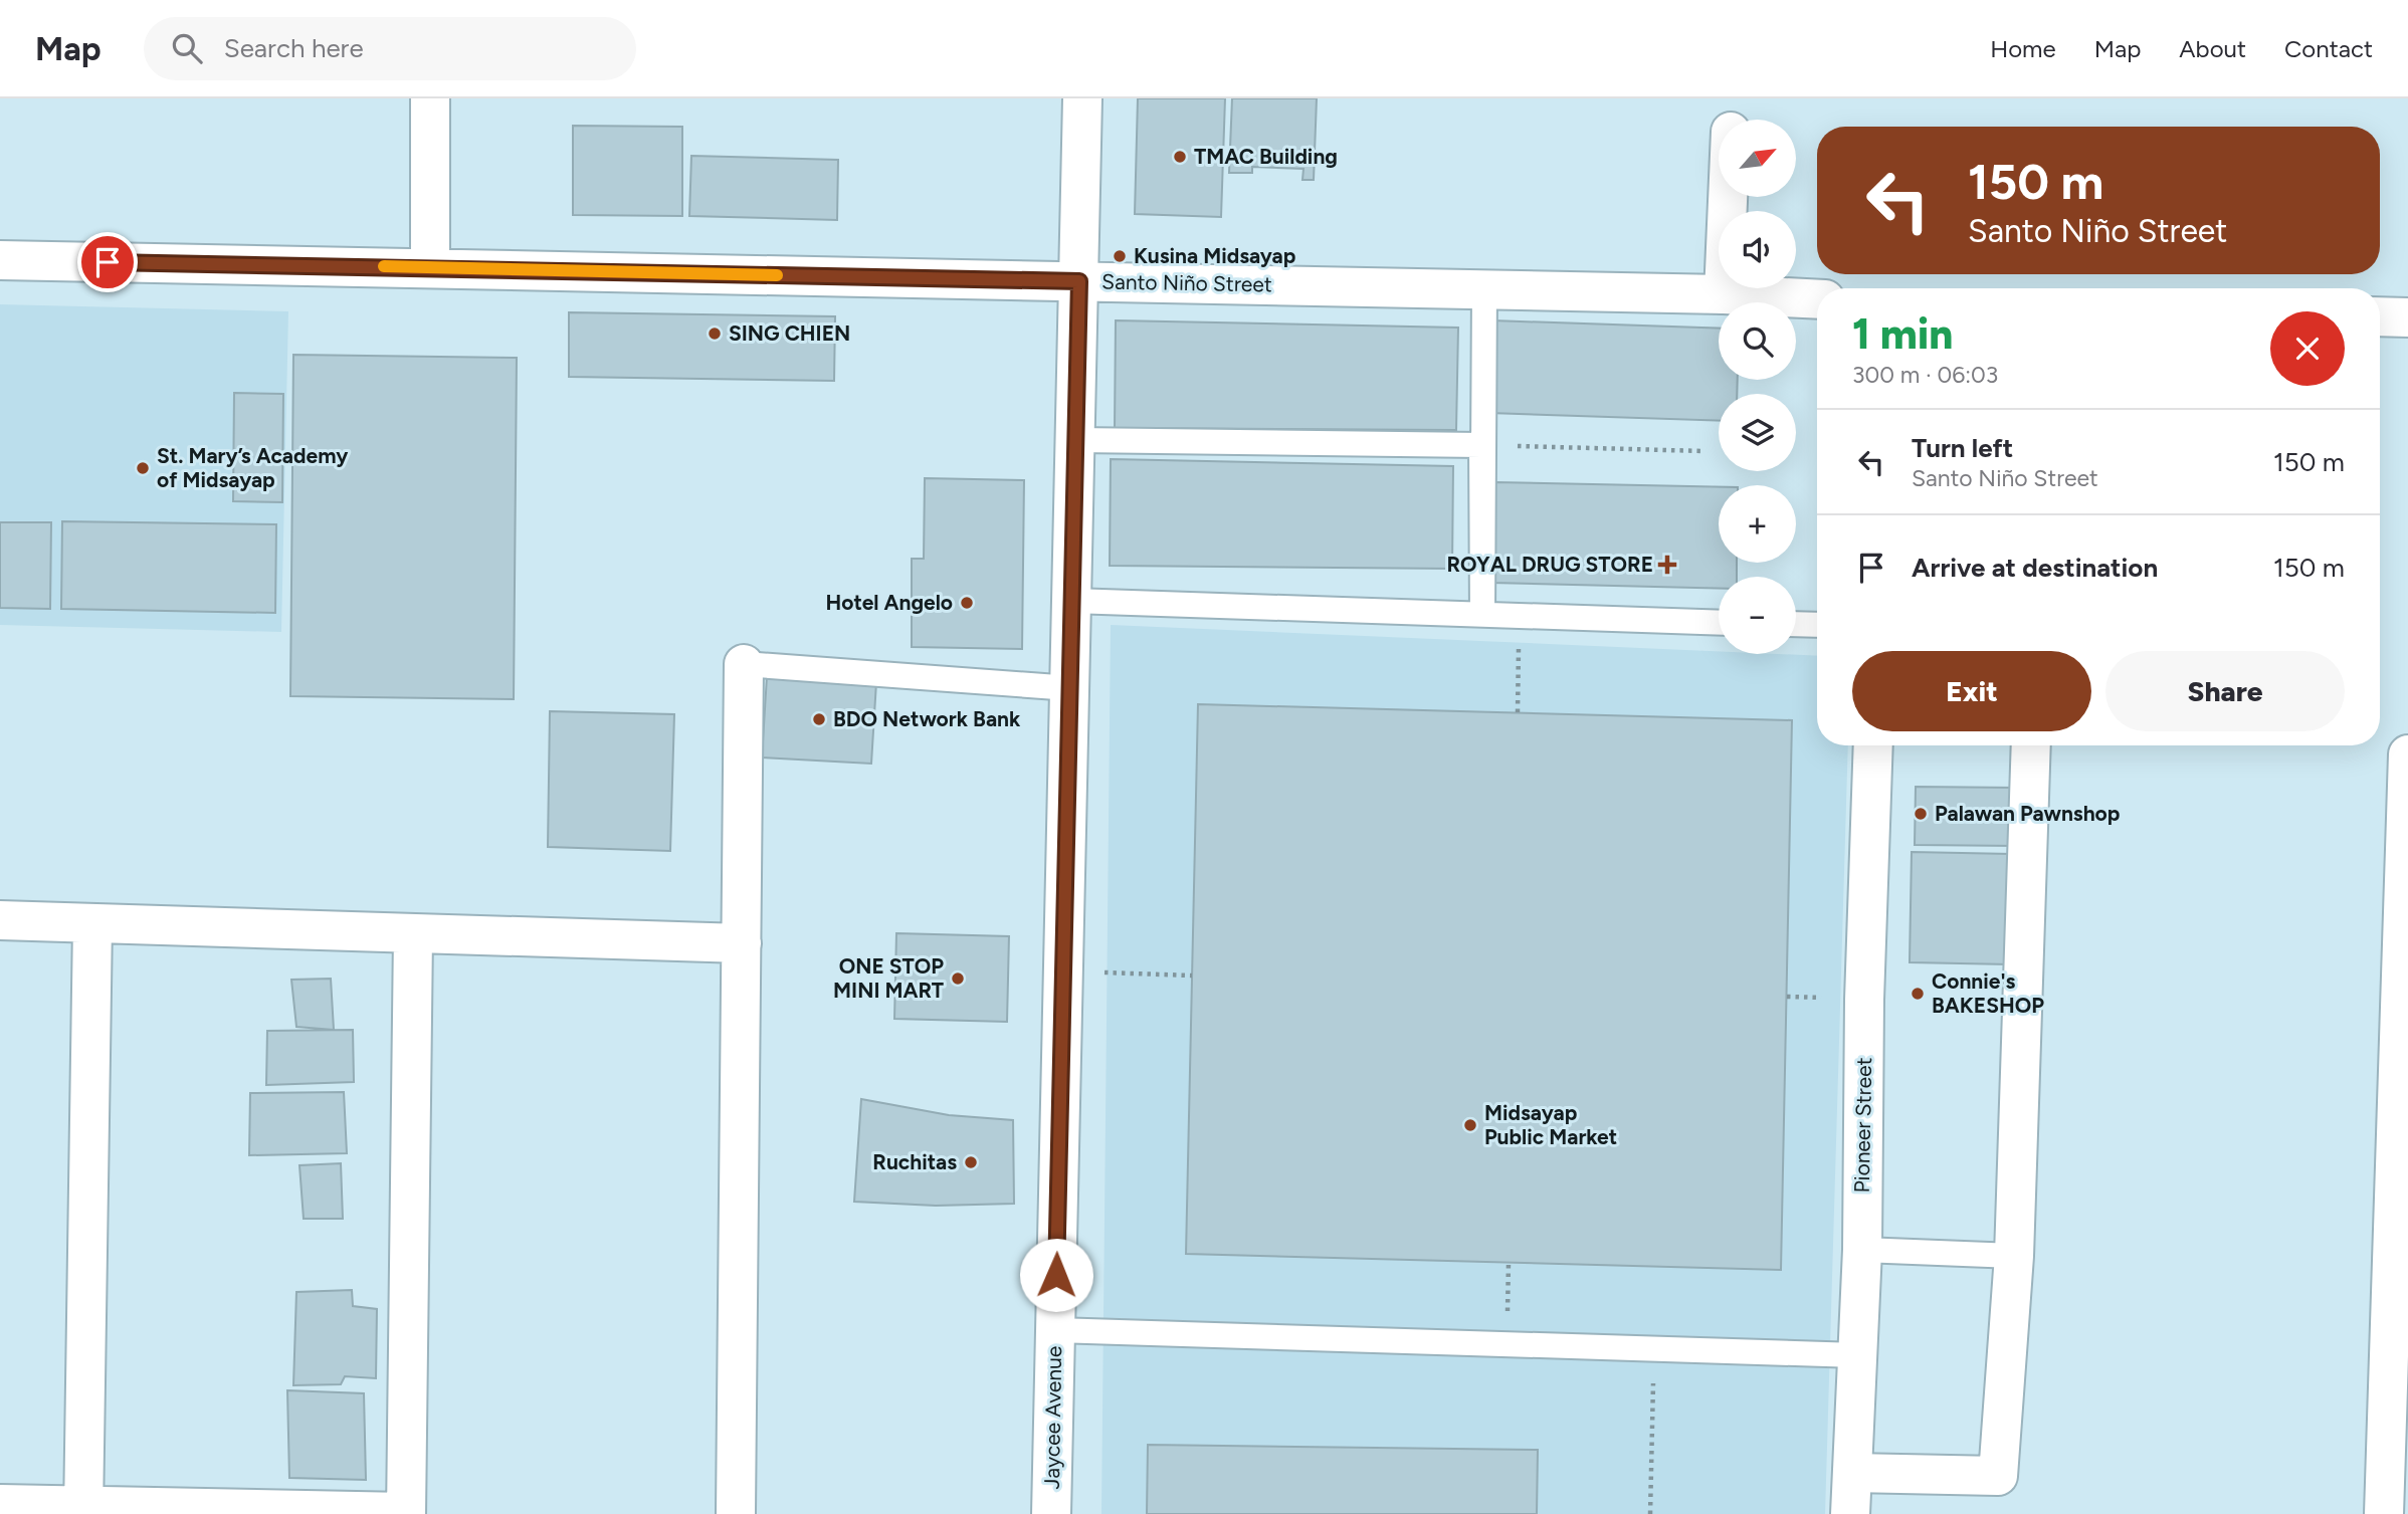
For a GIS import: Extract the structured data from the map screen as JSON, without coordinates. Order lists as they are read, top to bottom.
{
  "streets": {
    "street": ["Santo Niño Street", "Pioneer Street", "Jaycee Avenue"]
  },
  "crossings": [
    ["Santo Niño Street", "Jaycee Avenue"]
  ],
  "places": {
    "other": [
      "TMAC Building",
      "Kusina Midsayap",
      "SING CHIEN",
      "St. Mary’s Academy of Midsayap",
      "Hotel Angelo",
      "BDO Network Bank",
      "Palawan Pawnshop",
      "ONE STOP MINI MART",
      "Connie's BAKESHOP",
      "Midsayap Public Market",
      "Ruchitas"
    ],
    "health": ["ROYAL DRUG STORE"]
  },
  "north": "top right",
  "page": {
    "header": "Map",
    "search": "Search here",
    "nav": [
      "Home",
      "Map",
      "About",
      "Contact"
    ],
    "map_buttons": ["+", "−"],
    "turn": ["150 m", "Santo Niño Street"],
    "heading": ["1 min", "300 m · 06:03"],
    "list": [
      {
        "name": "Turn left",
        "note": "Santo Niño Street",
        "value": "150 m"
      },
      {
        "name": "Arrive at destination",
        "value": "150 m"
      }
    ],
    "buttons": ["Exit", "Share"]
  }
}
